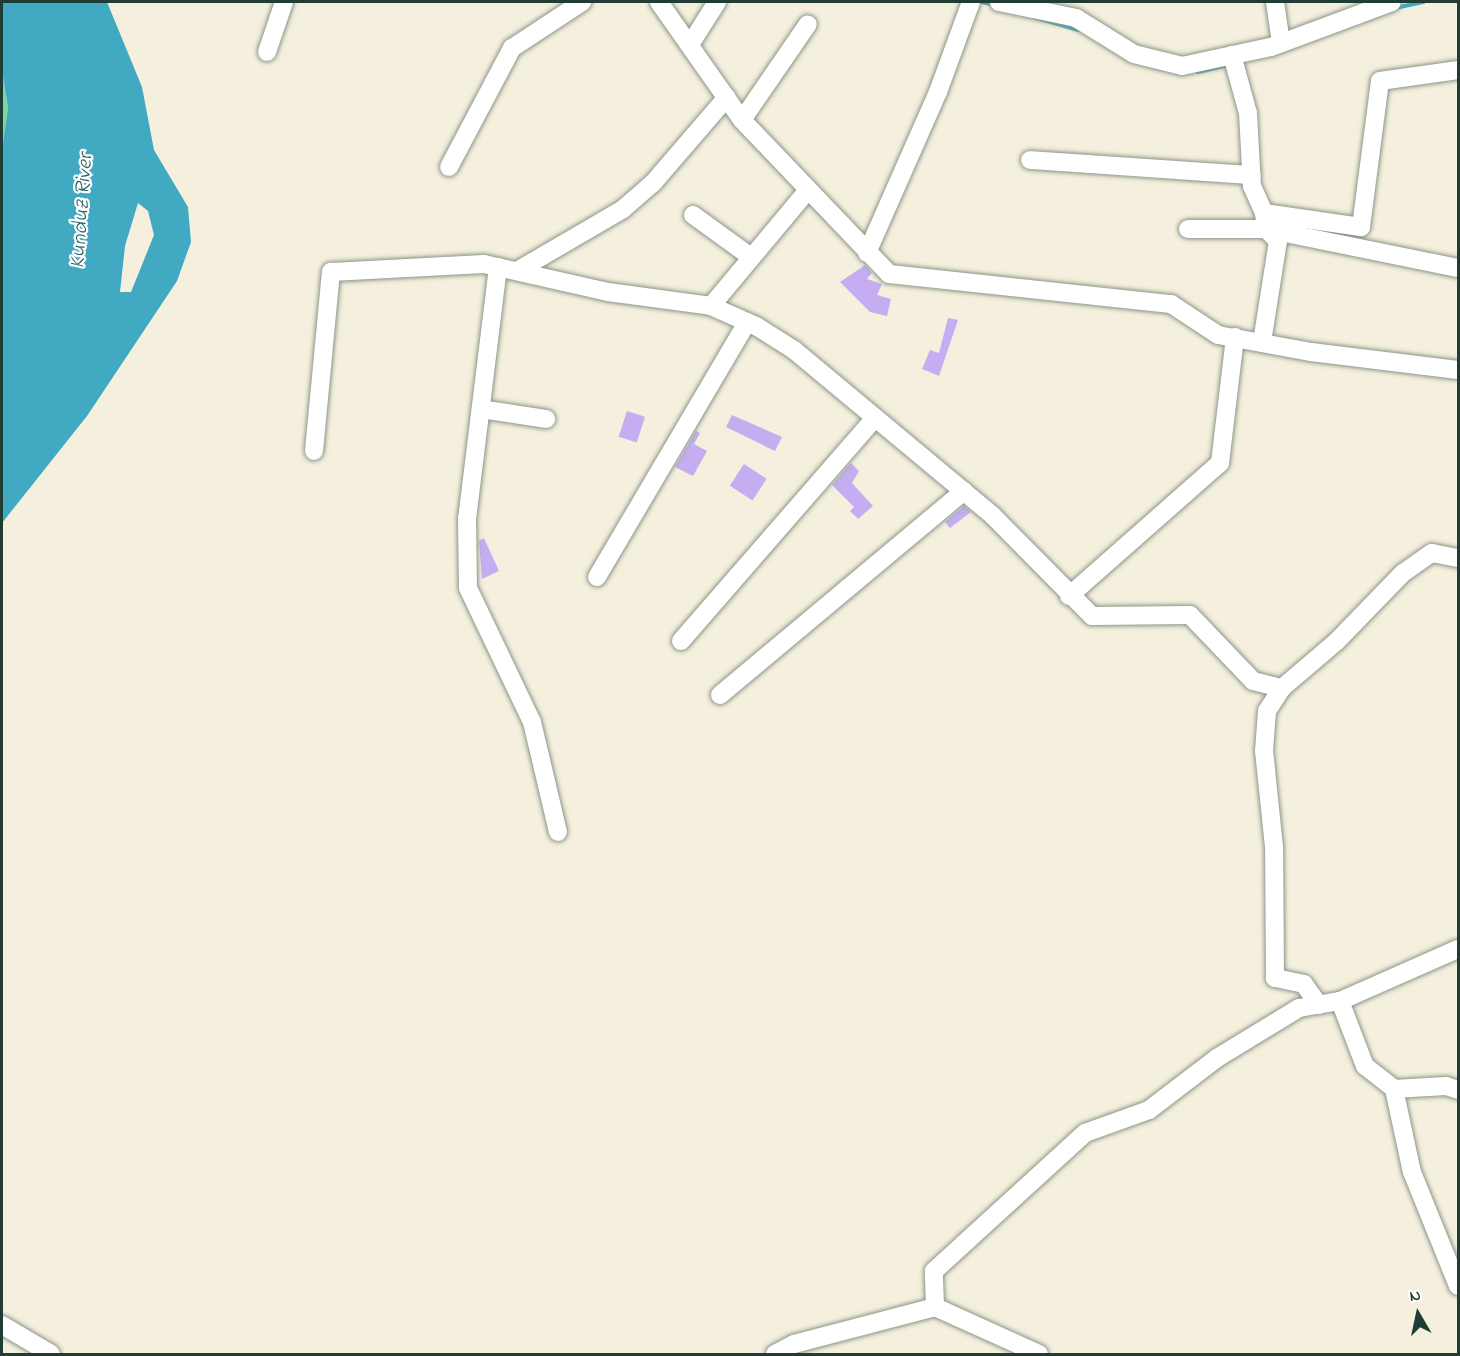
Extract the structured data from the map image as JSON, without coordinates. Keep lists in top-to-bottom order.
{
  "water": ["Kunduz River"],
  "north": "top"
}
